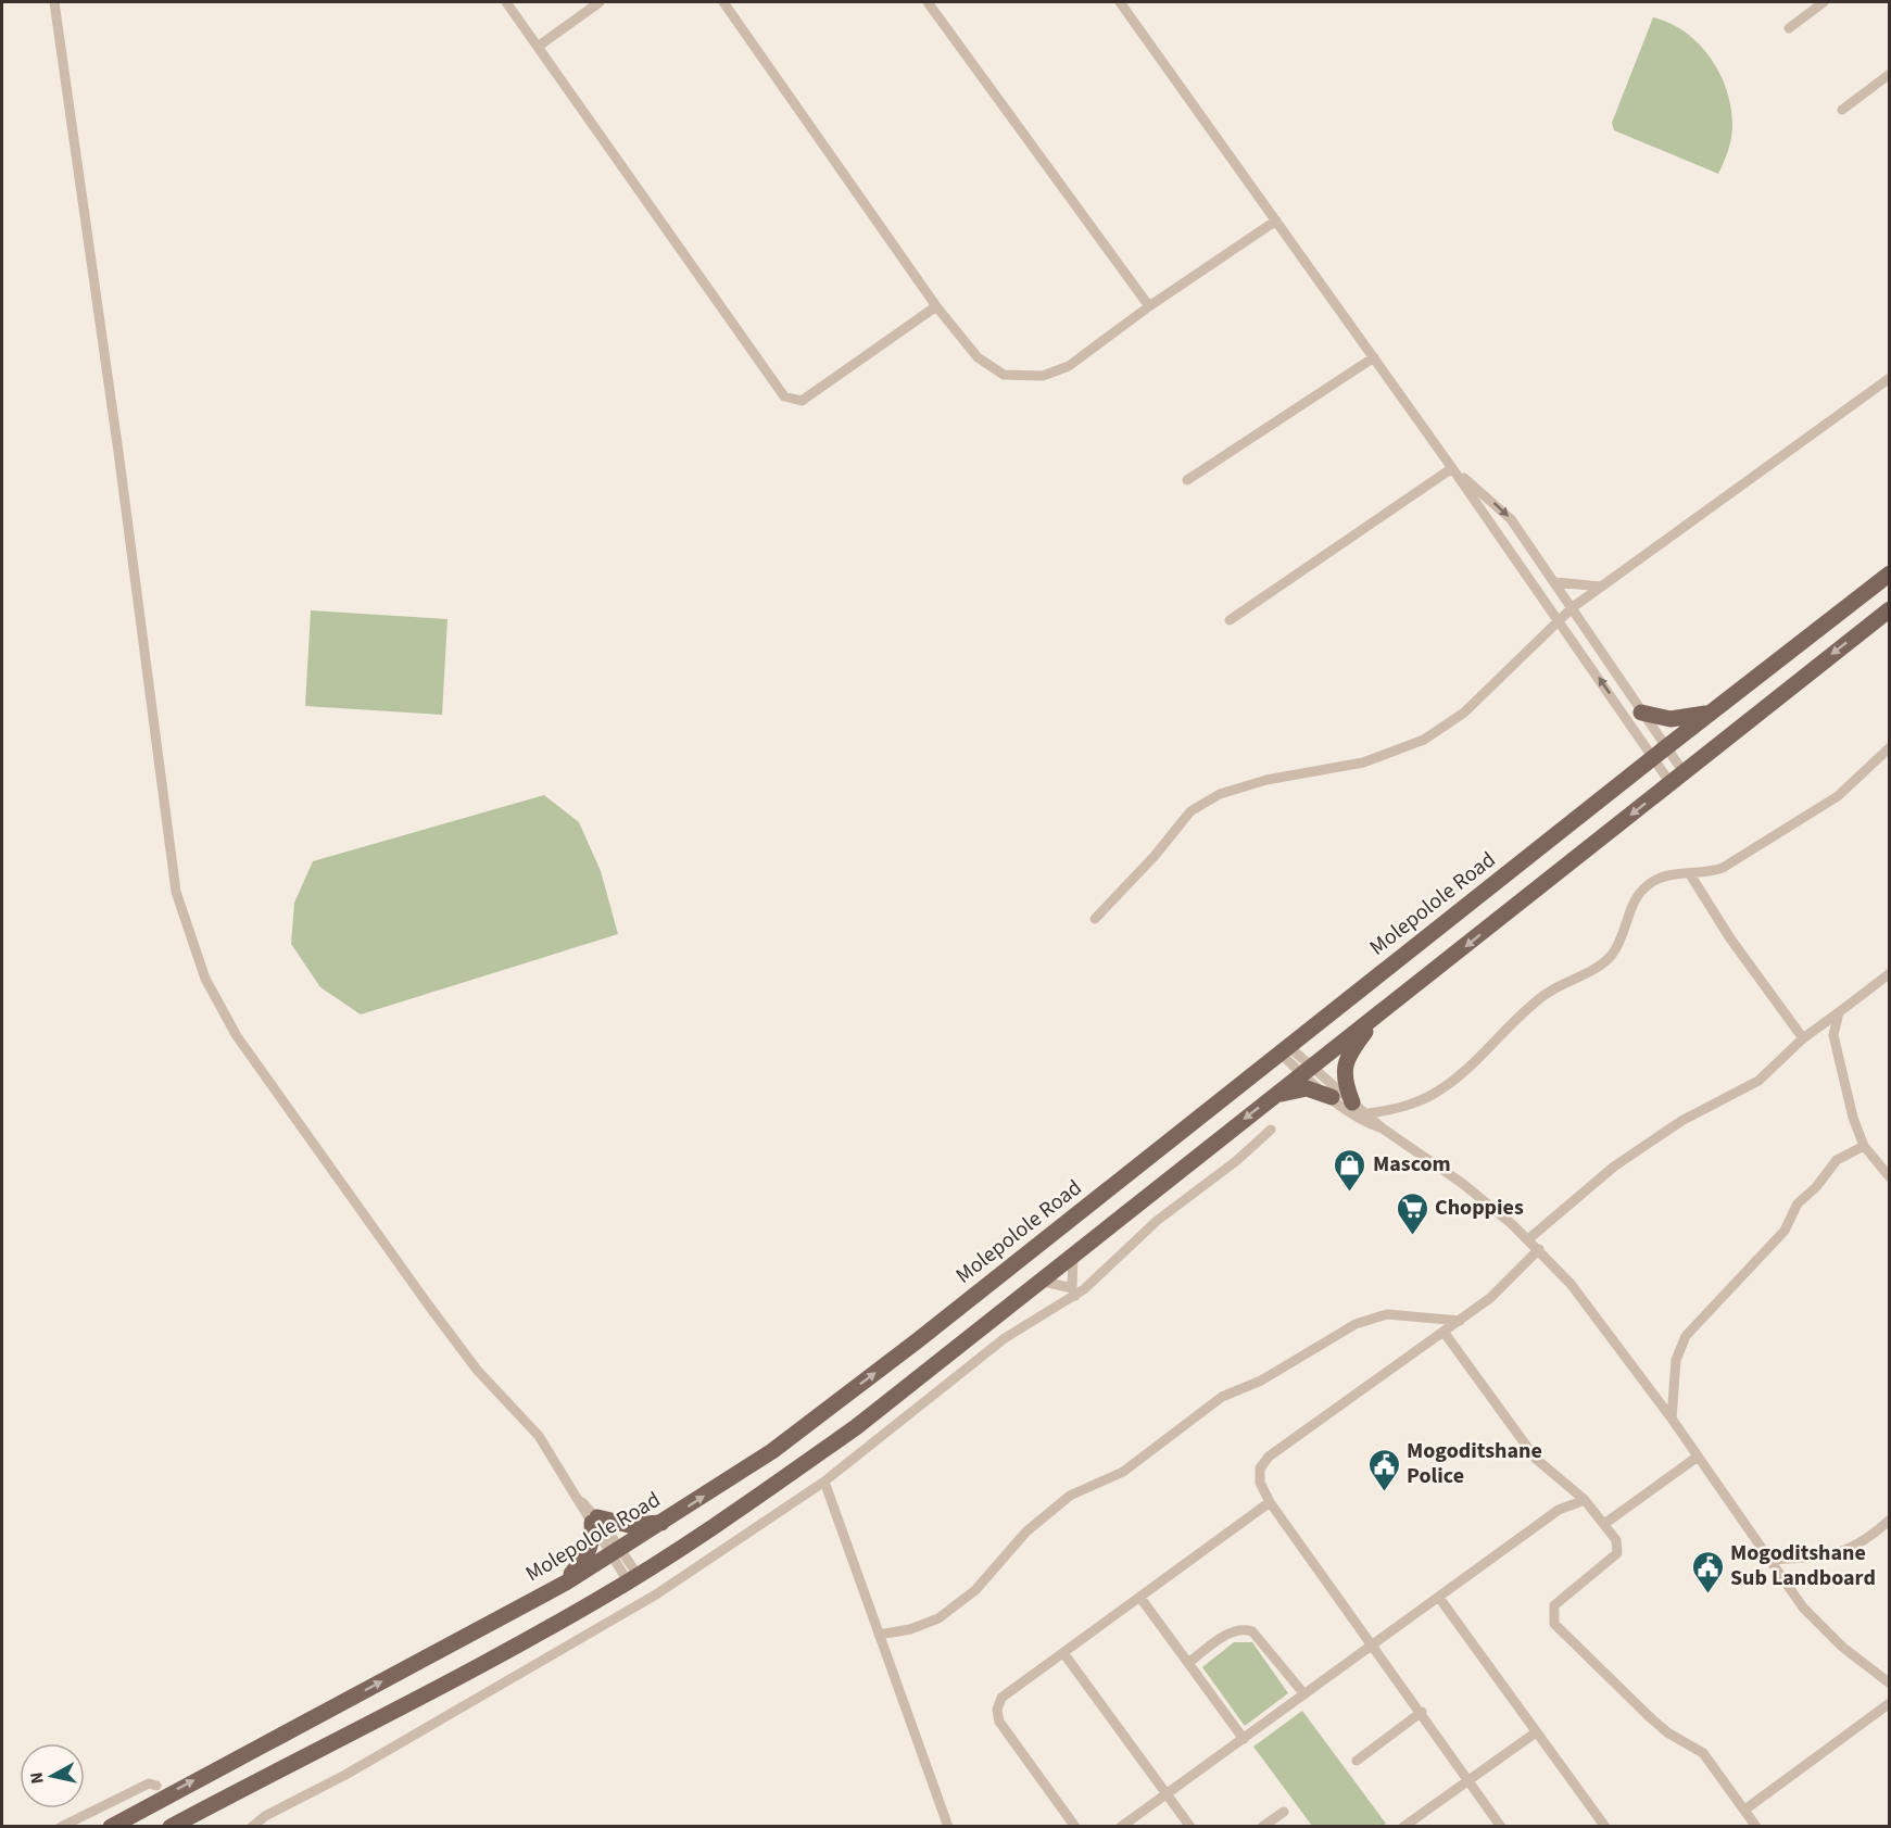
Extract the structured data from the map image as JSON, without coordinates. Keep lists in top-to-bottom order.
{
  "streets": {
    "main road": ["Molepolole Road"]
  },
  "places": {
    "shop": ["Mascom"],
    "supermarket": ["Choppies"],
    "public building": ["Mogoditshane Police", "Mogoditshane Sub Landboard"]
  },
  "north": "left"
}
